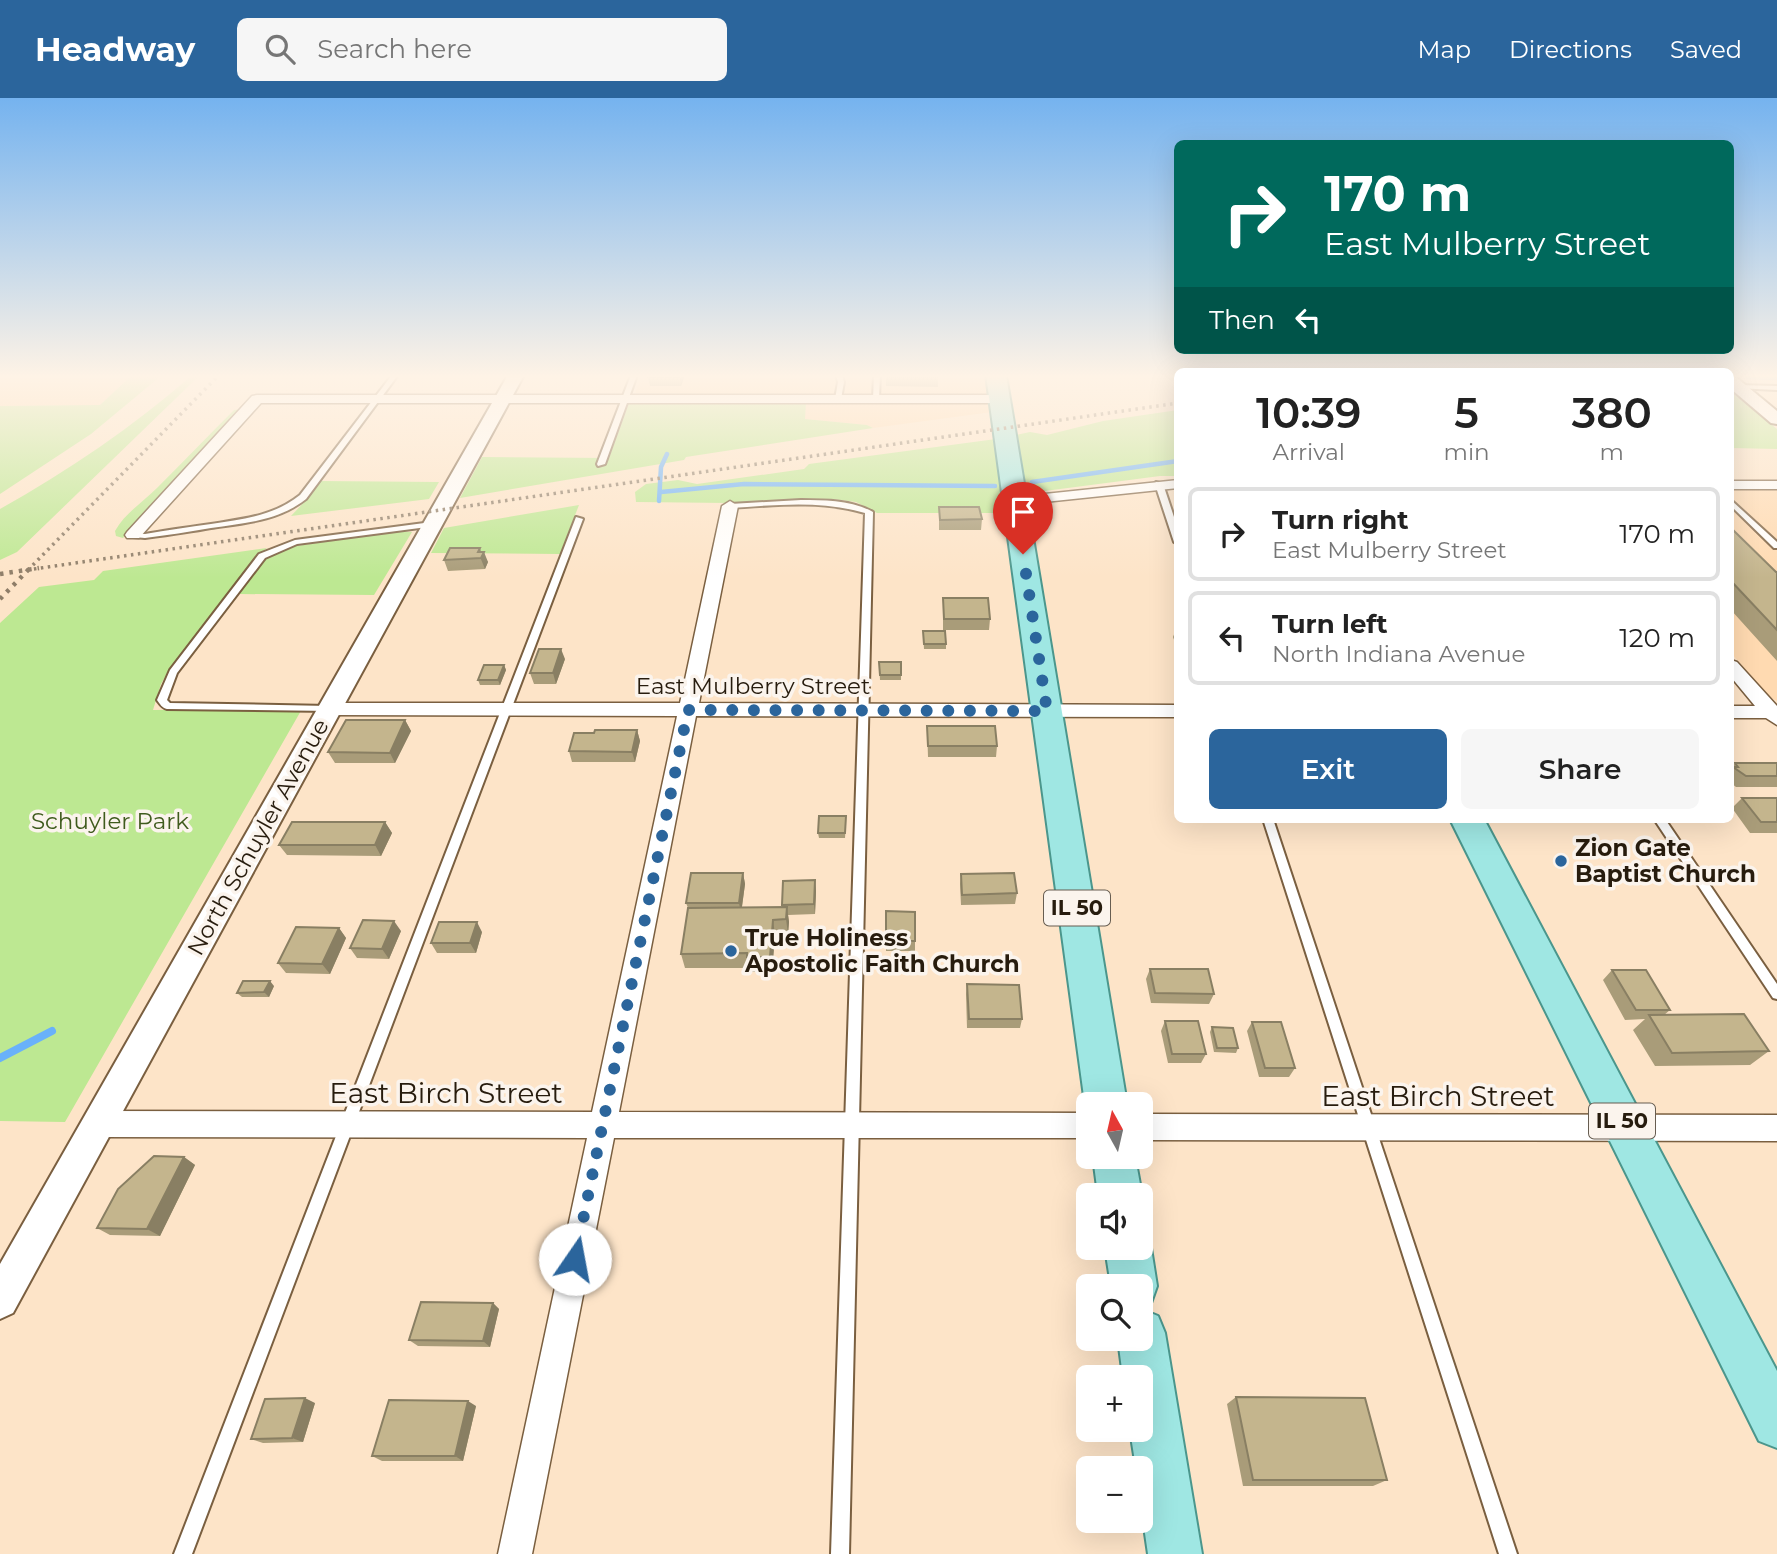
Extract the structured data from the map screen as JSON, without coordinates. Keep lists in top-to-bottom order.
{
  "streets": {
    "main road": ["IL 50"],
    "street": ["East Mulberry Street", "North Schuyler Avenue", "East Birch Street"]
  },
  "crossings": [
    ["East Mulberry Street", "North Schuyler Avenue"],
    ["East Mulberry Street", "IL 50"],
    ["North Schuyler Avenue", "East Birch Street"],
    ["IL 50", "East Birch Street"]
  ],
  "parks": ["Schuyler Park"],
  "places": ["Zion Gate Baptist Church", "True Holiness Apostolic Faith Church"],
  "north": "top",
  "page": {
    "header": "Headway",
    "search": "Search here",
    "nav": ["Map", "Directions", "Saved"],
    "turn": ["170 m", "East Mulberry Street"],
    "then": "Then",
    "eta": [
      "10:39",
      "Arrival",
      "5",
      "min",
      "380",
      "m"
    ],
    "list": [
      {
        "name": "Turn right",
        "note": "East Mulberry Street",
        "value": "170 m"
      },
      {
        "name": "Turn left",
        "note": "North Indiana Avenue",
        "value": "120 m"
      }
    ],
    "buttons": ["Exit", "Share"],
    "map_buttons": ["+", "−"]
  }
}
